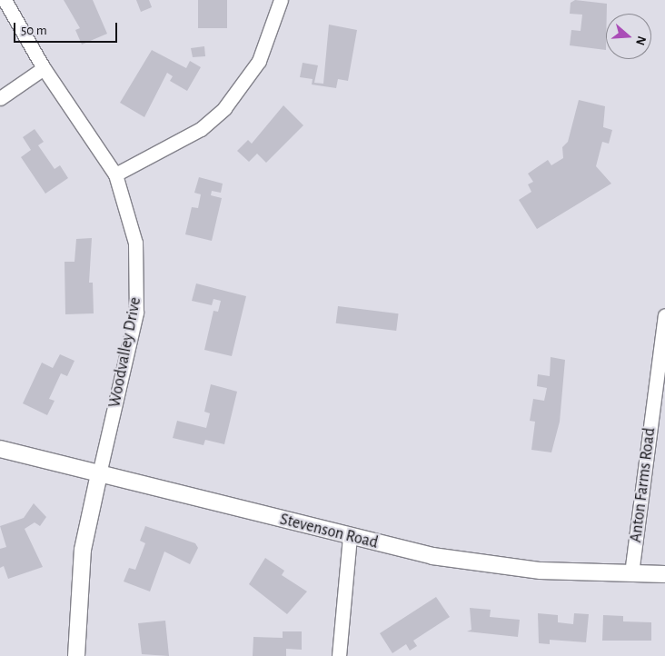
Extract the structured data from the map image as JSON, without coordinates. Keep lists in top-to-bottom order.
{
  "streets": {
    "street": ["Woodvalley Drive", "Anton Farms Road", "Stevenson Road"]
  },
  "crossings": [
    ["Woodvalley Drive", "Stevenson Road"],
    ["Anton Farms Road", "Stevenson Road"]
  ],
  "scale_bar": "50 m",
  "north": "right"
}
